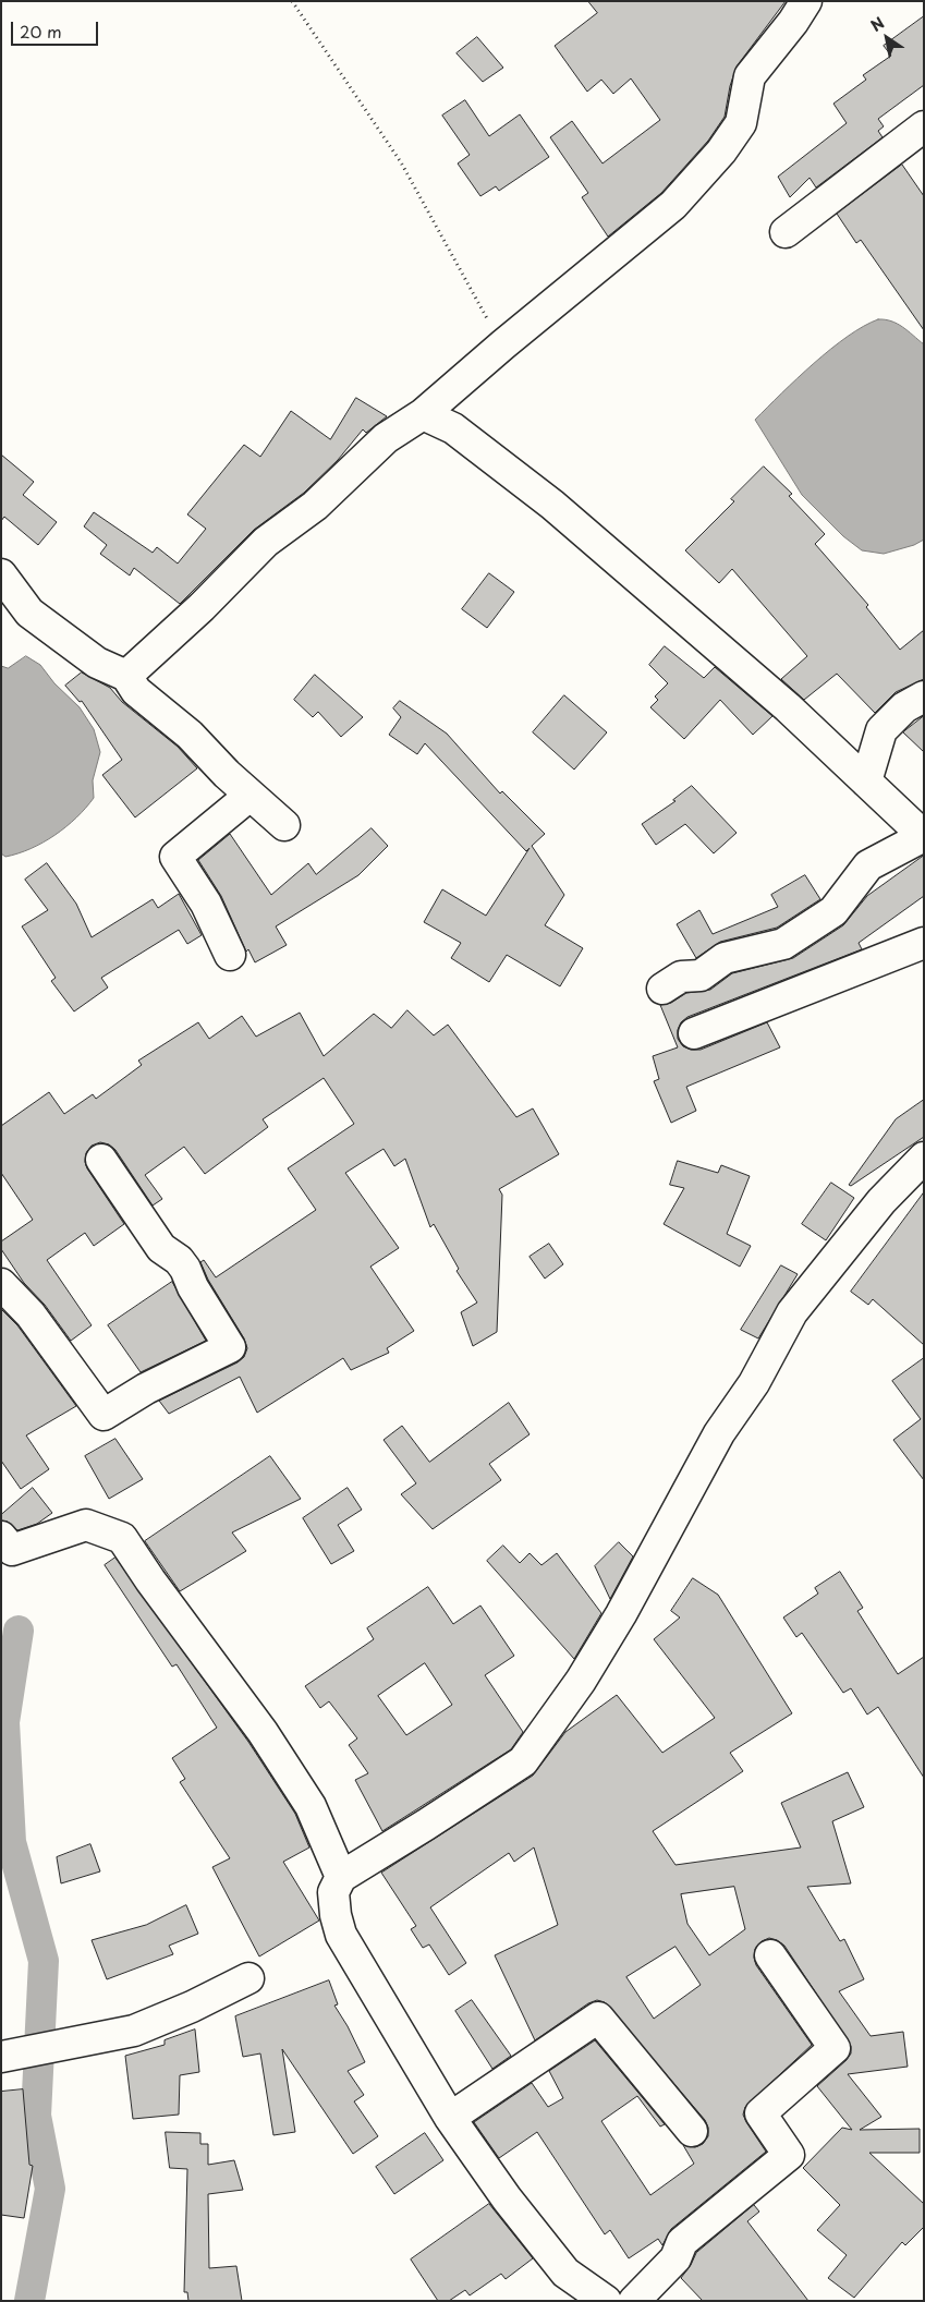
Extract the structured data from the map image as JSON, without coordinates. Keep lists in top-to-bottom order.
{
  "scale_bar": "20 m",
  "north": "top left"
}
